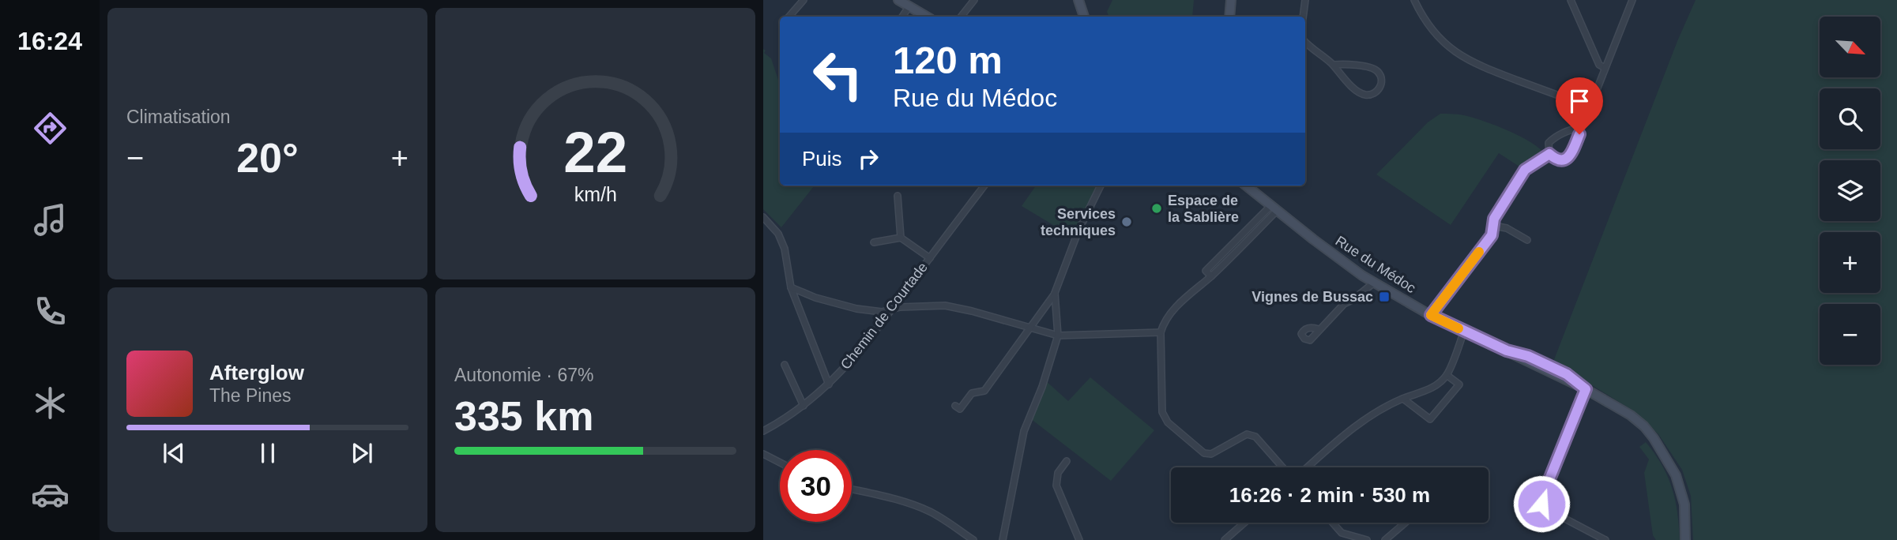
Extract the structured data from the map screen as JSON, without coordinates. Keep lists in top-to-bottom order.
{
  "streets": {
    "street": ["Rue du Médoc", "Chemin de Courtade"]
  },
  "places": {
    "other": ["Espace de la Sablière", "Services techniques"],
    "transit": ["Vignes de Bussac"]
  },
  "north": "bottom right",
  "page": {
    "tabs": "16:24",
    "tile": [
      "Climatisation",
      ["Autonomie · 67%", "335 km"]
    ],
    "map_buttons": ["+", "−"],
    "turn": ["120 m", "Rue du Médoc"],
    "then": "Puis",
    "heat": ["−", "20°", "+"],
    "song": ["Afterglow", "The Pines"],
    "limit": "30",
    "trip": "16:26 · 2 min · 530 m",
    "gauge": ["22", "km/h"]
  }
}
